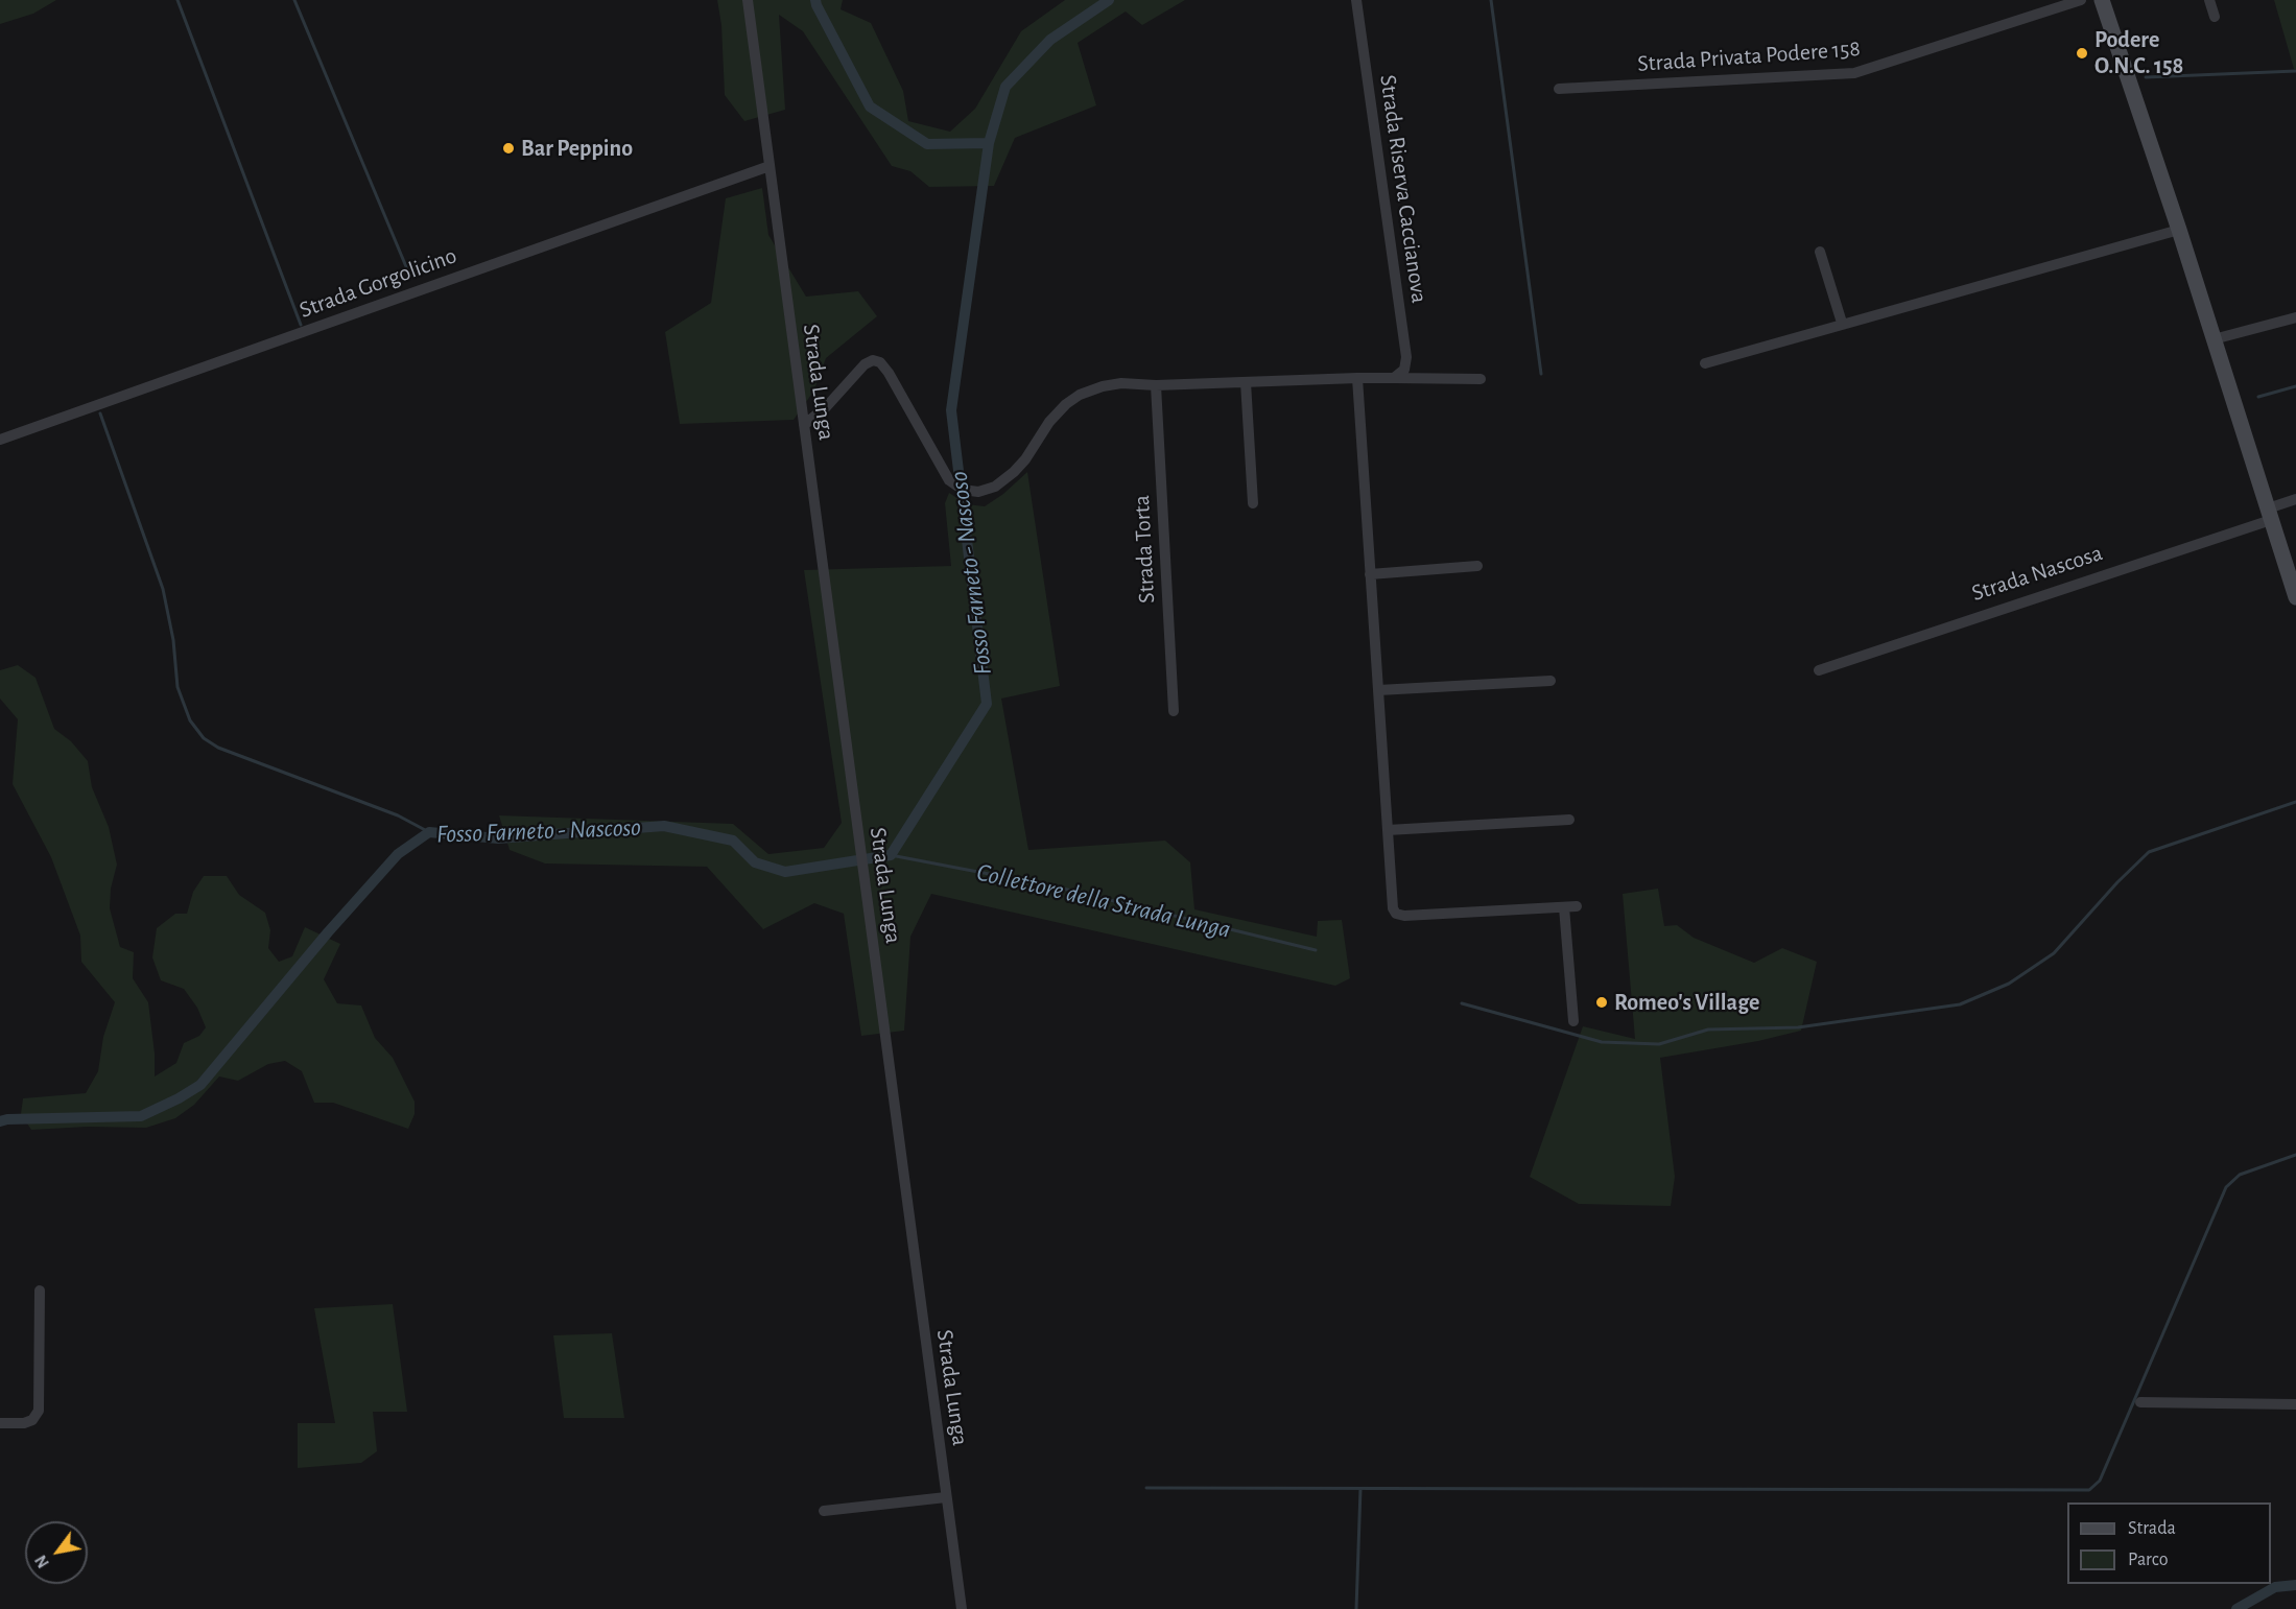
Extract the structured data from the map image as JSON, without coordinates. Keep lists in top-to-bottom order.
{
  "streets": {
    "street": [
      "Strada Privata Podere 158",
      "Strada Riserva Caccianova",
      "Strada Gorgolicino",
      "Strada Lunga",
      "Strada Torta",
      "Strada Nascosa"
    ]
  },
  "crossings": [
    ["Strada Gorgolicino", "Strada Lunga"]
  ],
  "water": ["Fosso Farneto - Nascoso", "Collettore della Strada Lunga"],
  "places": ["Podere O.N.C. 158", "Bar Peppino", "Romeo's Village"],
  "legend": ["Strada", "Parco"],
  "north": "bottom left"
}
